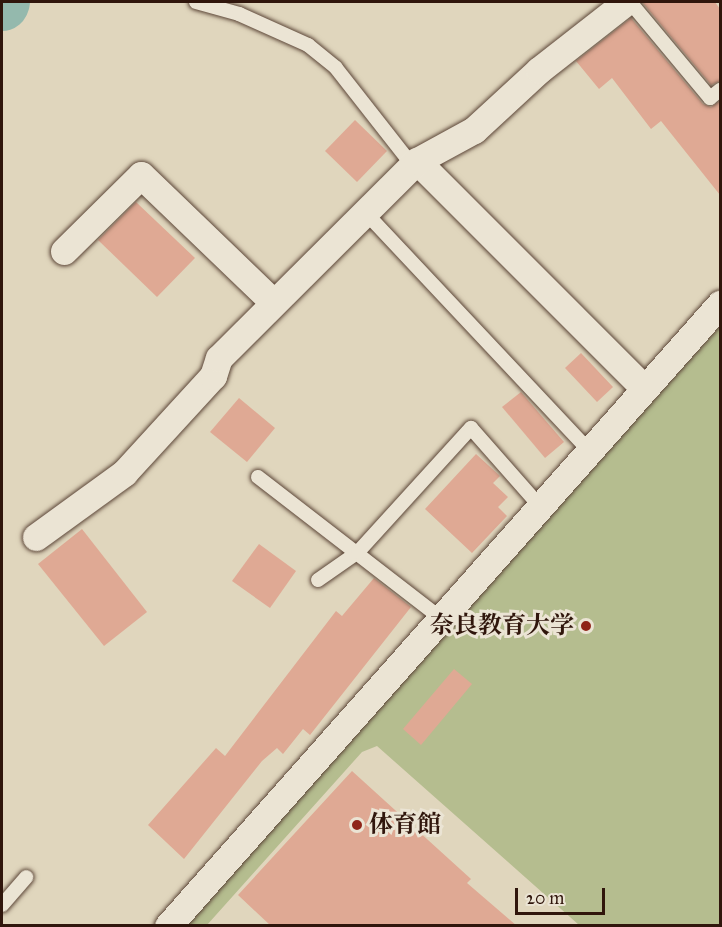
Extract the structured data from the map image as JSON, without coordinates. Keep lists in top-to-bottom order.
{
  "places": ["奈良教育大学", "体育館"],
  "scale_bar": "20 m"
}
